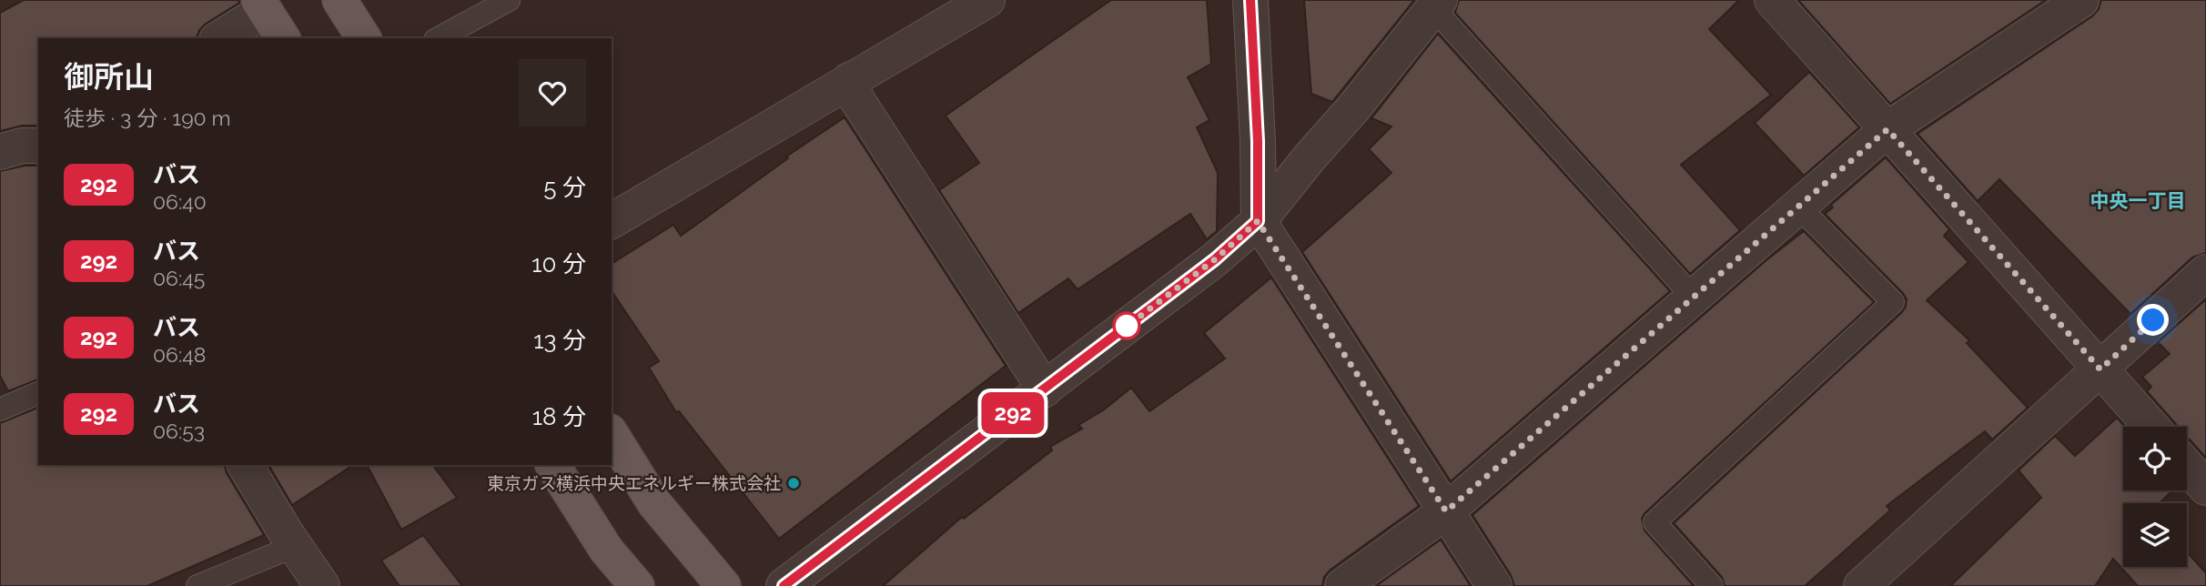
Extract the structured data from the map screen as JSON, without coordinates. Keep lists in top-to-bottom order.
{
  "districts": ["中央一丁目"],
  "places": ["東京ガス横浜中央エネルギー株式会社"],
  "lines": ["bus line 292"],
  "page": {
    "on_map": "292",
    "heading": ["御所山", "徒歩 · 3 分 · 190 m"],
    "list": [
      {
        "mark": "292",
        "name": "バス",
        "note": "06:40",
        "value": "5 分"
      },
      {
        "mark": "292",
        "name": "バス",
        "note": "06:45",
        "value": "10 分"
      },
      {
        "mark": "292",
        "name": "バス",
        "note": "06:48",
        "value": "13 分"
      },
      {
        "mark": "292",
        "name": "バス",
        "note": "06:53",
        "value": "18 分"
      }
    ]
  }
}
